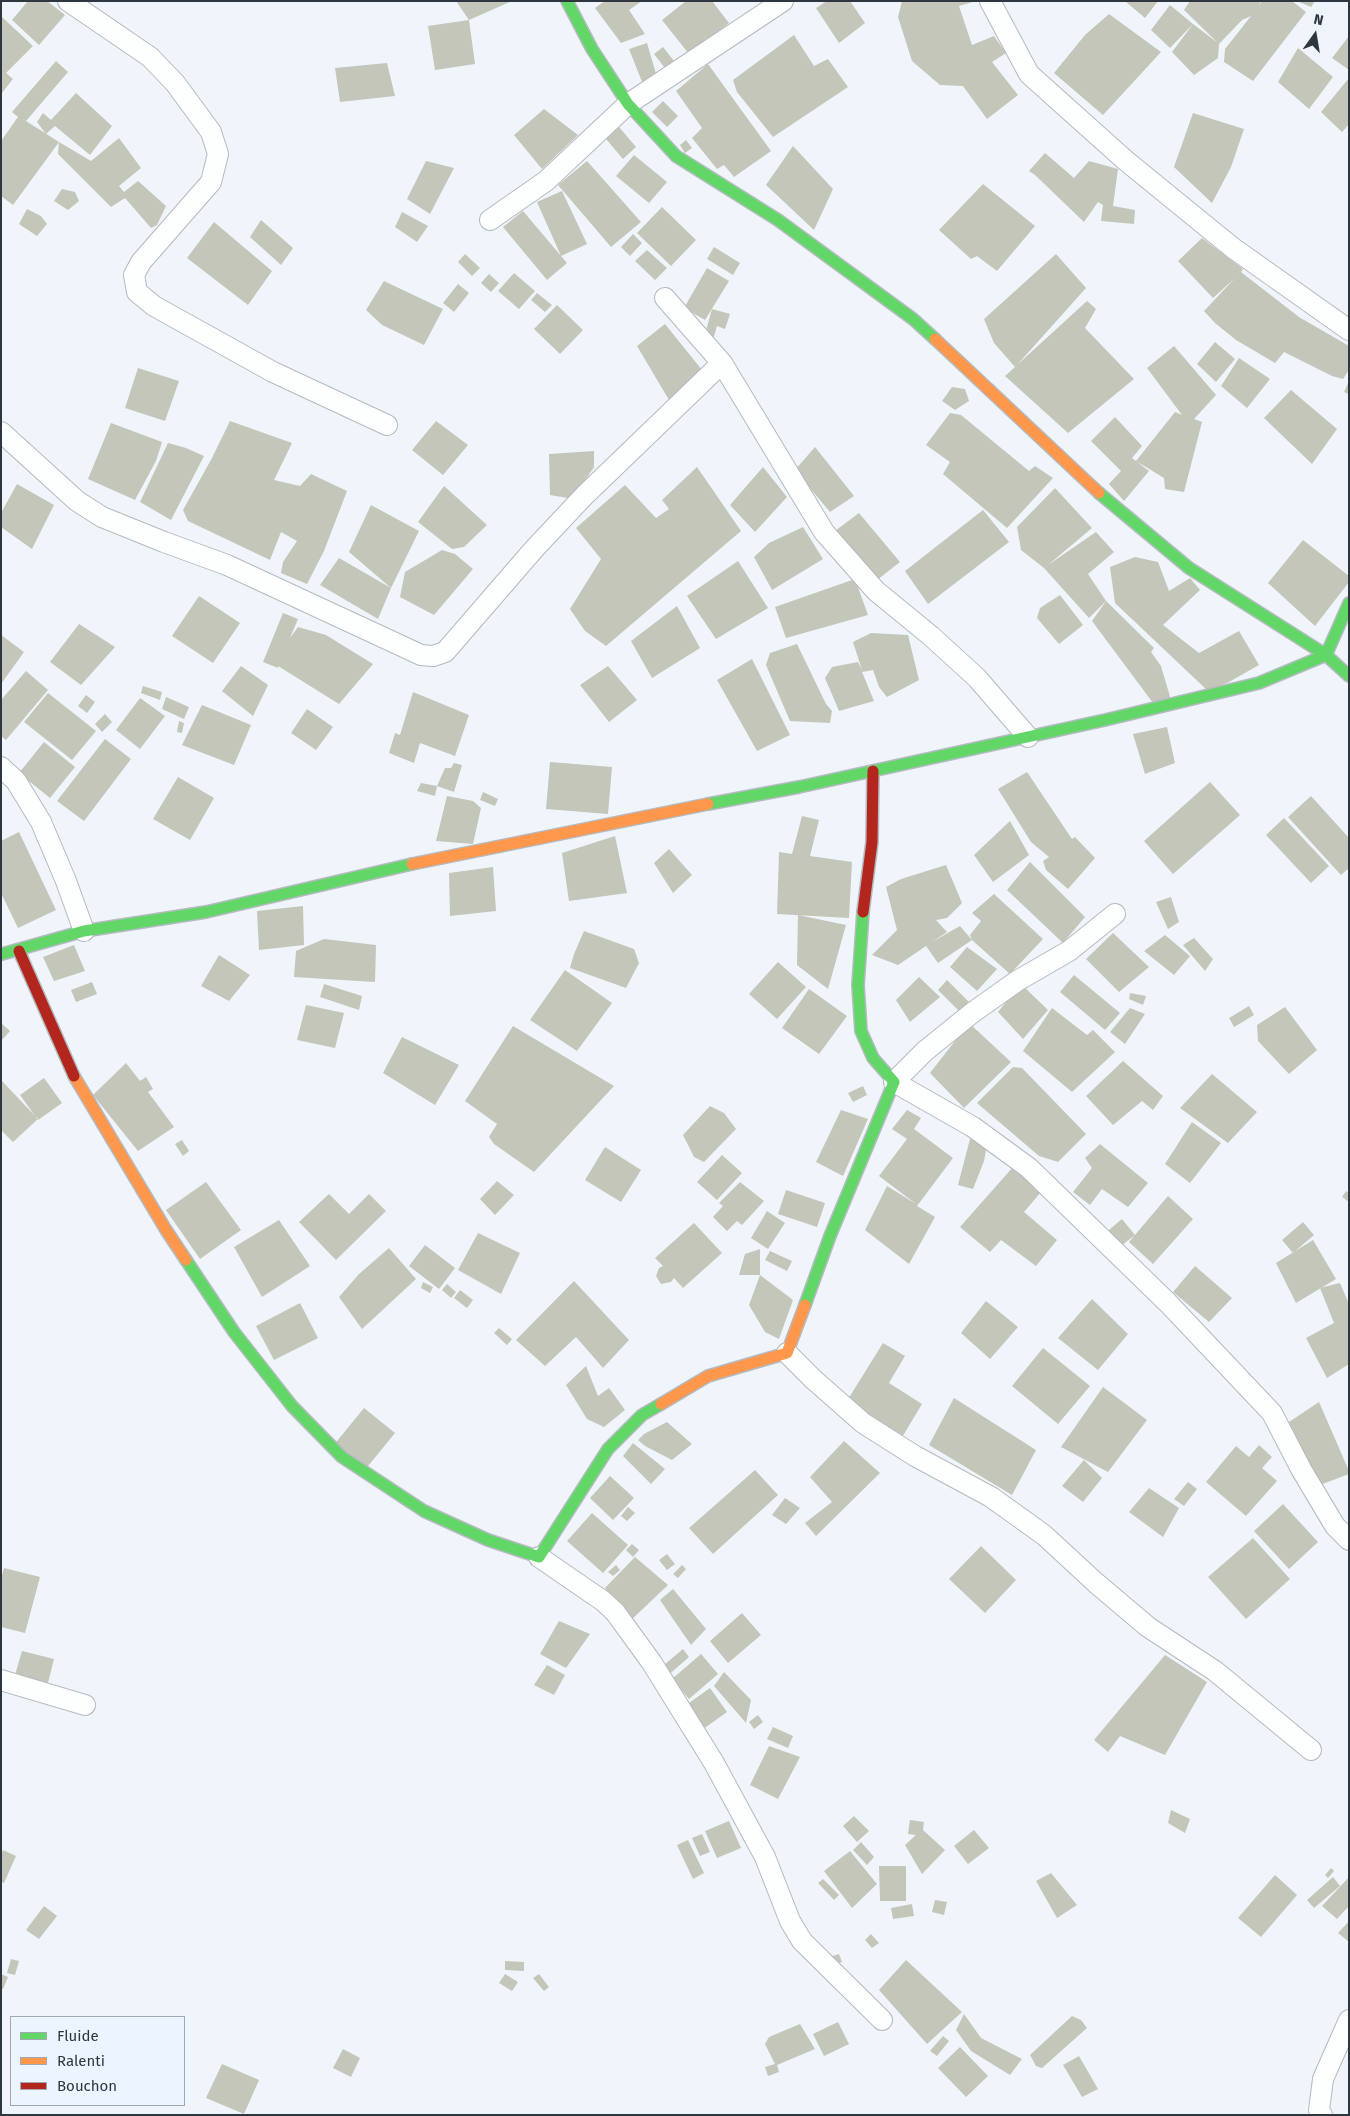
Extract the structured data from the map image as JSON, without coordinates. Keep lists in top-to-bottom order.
{
  "legend": ["Fluide", "Ralenti", "Bouchon"],
  "north": "top"
}
